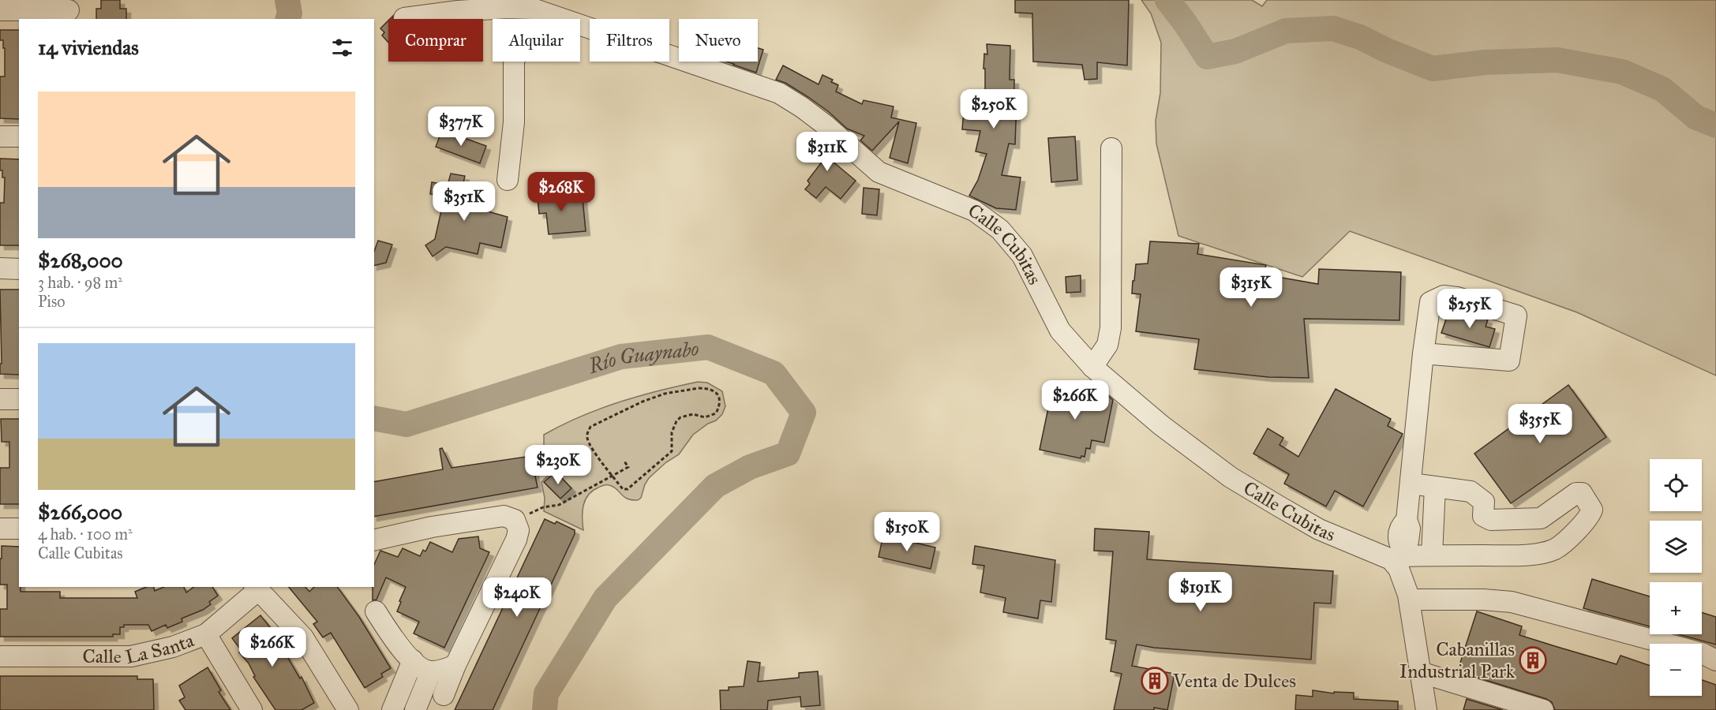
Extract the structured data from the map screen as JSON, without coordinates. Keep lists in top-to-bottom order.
{
  "streets": {
    "street": ["Calle Cubitas", "Calle La Santa"]
  },
  "water": ["Río Guaynabo"],
  "places": {
    "building": ["Cabanillas Industrial Park", "Venta de Dulces"]
  },
  "page": {
    "chip": [
      "Comprar",
      "Alquilar",
      "Filtros",
      "Nuevo"
    ],
    "heading": "14 viviendas",
    "list": [
      {
        "name": "$268,000",
        "note": "3 hab. · 98 m² · Piso"
      },
      {
        "name": "$266,000",
        "note": "4 hab. · 100 m² · Calle Cubitas"
      }
    ],
    "price": [
      "$250K",
      "$377K",
      "$311K",
      "$268K",
      "$351K",
      "$315K",
      "$255K",
      "$266K",
      "$355K",
      "$230K",
      "$150K",
      "$191K",
      "$240K",
      "$266K"
    ],
    "map_buttons": ["+", "−"]
  }
}
